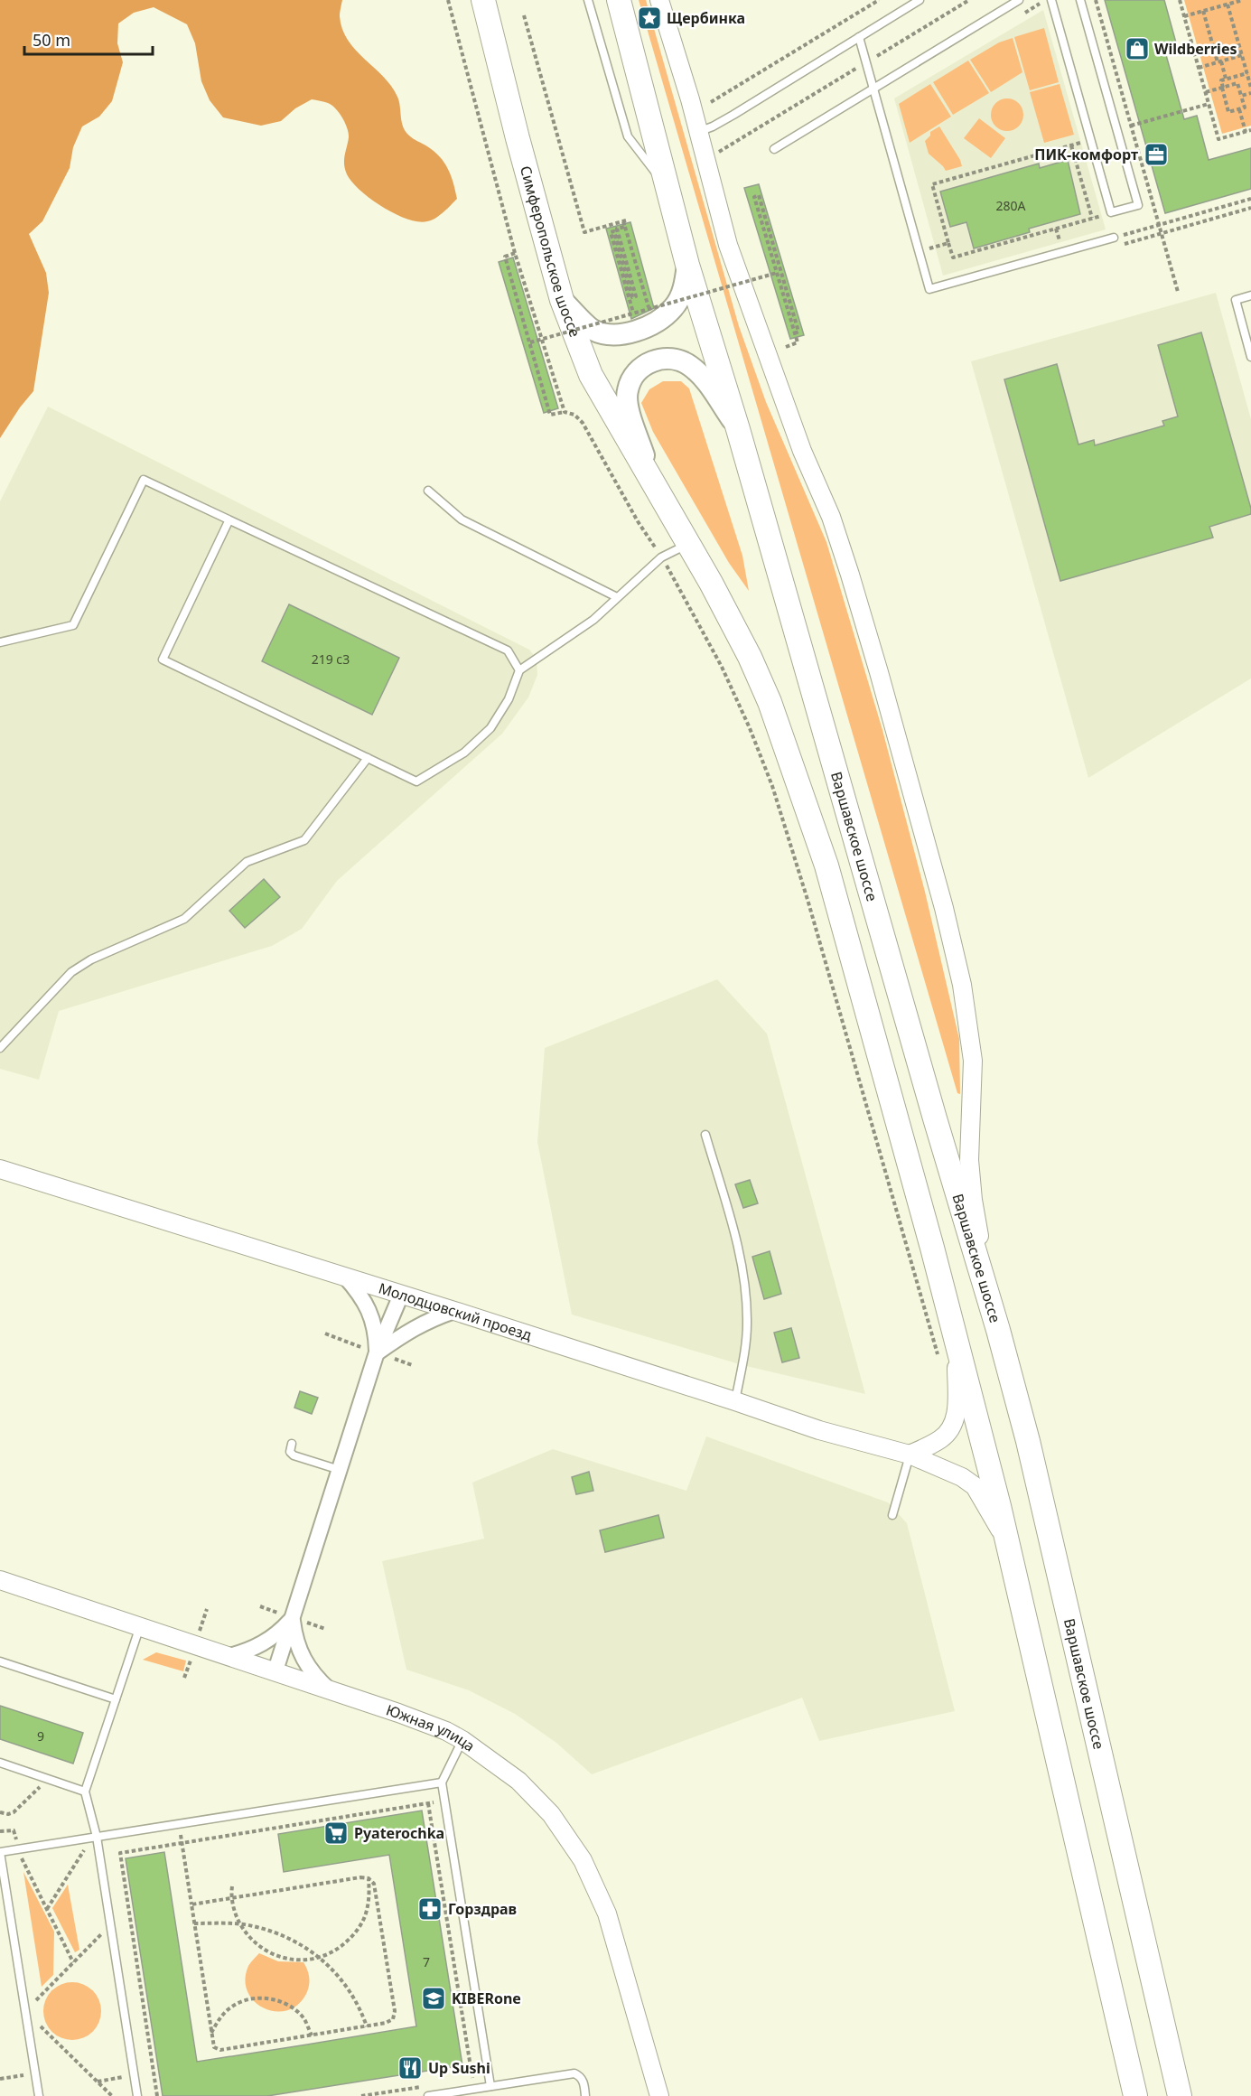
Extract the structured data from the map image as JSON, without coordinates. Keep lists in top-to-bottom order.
{
  "streets": {
    "main road": ["Симферопольское шоссе", "Варшавское шоссе"],
    "street": ["Молодцовский проезд", "Южная улица"]
  },
  "places": {
    "place": ["Щербинка"],
    "shop": ["Wildberries"],
    "office": ["ПИК-комфорт"],
    "supermarket": ["Pyaterochka"],
    "pharmacy": ["Горздрав"],
    "school or university": ["KIBERone"],
    "restaurant": ["Up Sushi"]
  },
  "house_numbers": [
    "280А",
    "219 с3",
    "9",
    "7"
  ],
  "scale_bar": "50 m"
}
